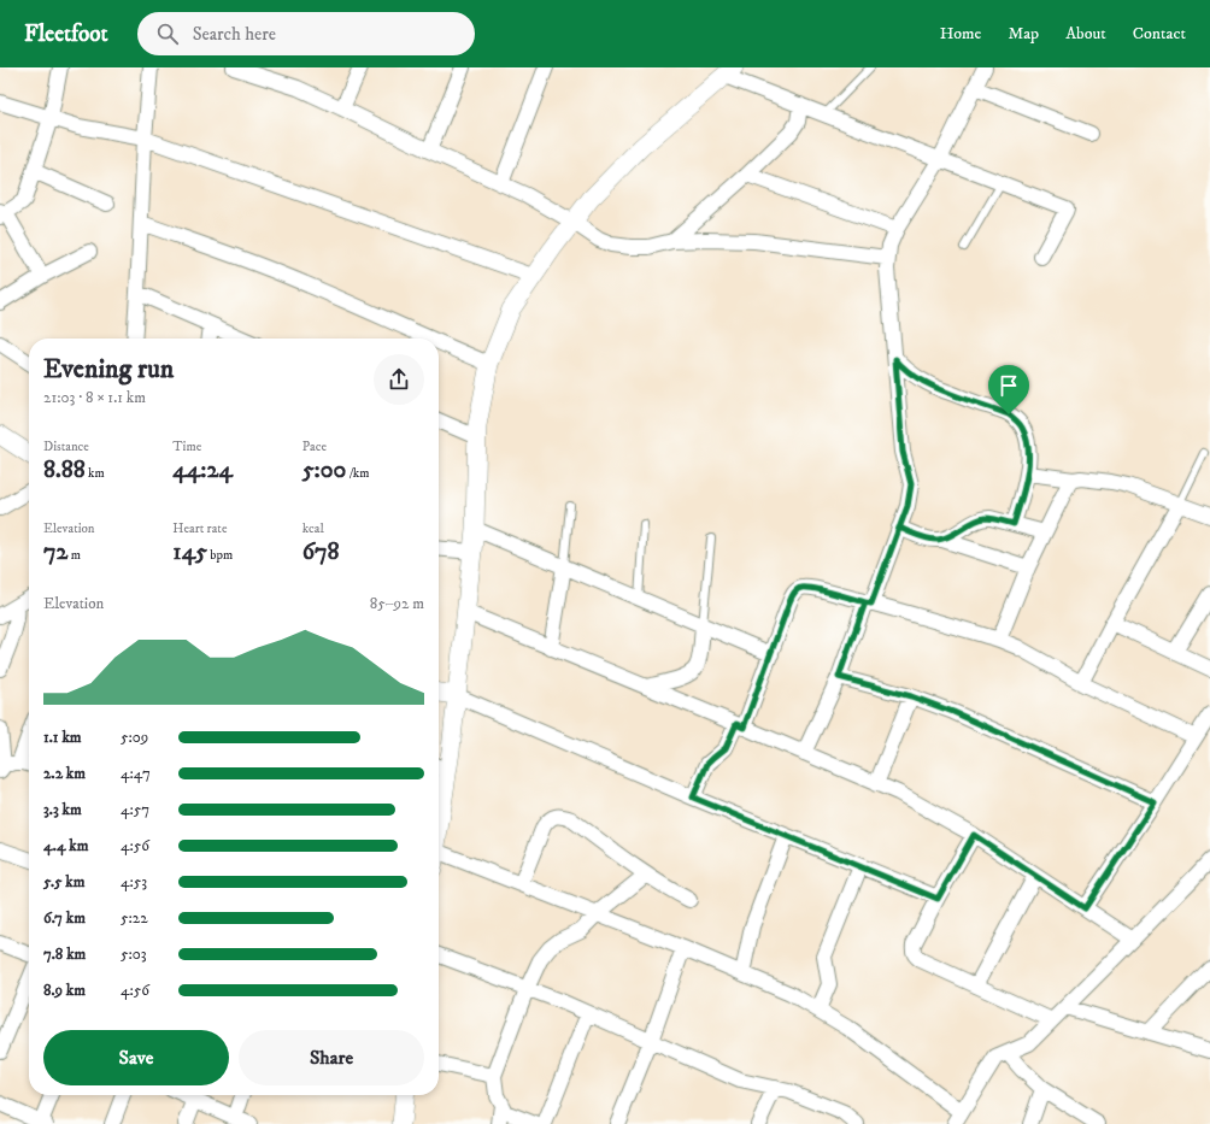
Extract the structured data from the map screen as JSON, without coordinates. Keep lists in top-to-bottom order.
{
  "page": {
    "header": "Fleetfoot",
    "search": "Search here",
    "nav": [
      "Home",
      "Map",
      "About",
      "Contact"
    ],
    "heading": ["Evening run", "21:03 · 8 × 1.1 km"],
    "stats": [
      ["Distance", "8.88 km"],
      ["Time", "44:24"],
      ["Pace", "5:00 /km"],
      ["Elevation", "72 m"],
      ["Heart rate", "145 bpm"],
      ["kcal", "678"]
    ],
    "chart": ["Elevation", "85–92 m"],
    "list": [
      {
        "name": "1.1 km",
        "note": "5:09"
      },
      {
        "name": "2.2 km",
        "note": "4:47"
      },
      {
        "name": "3.3 km",
        "note": "4:57"
      },
      {
        "name": "4.4 km",
        "note": "4:56"
      },
      {
        "name": "5.5 km",
        "note": "4:53"
      },
      {
        "name": "6.7 km",
        "note": "5:22"
      },
      {
        "name": "7.8 km",
        "note": "5:03"
      },
      {
        "name": "8.9 km",
        "note": "4:56"
      }
    ],
    "buttons": ["Save", "Share"]
  }
}
